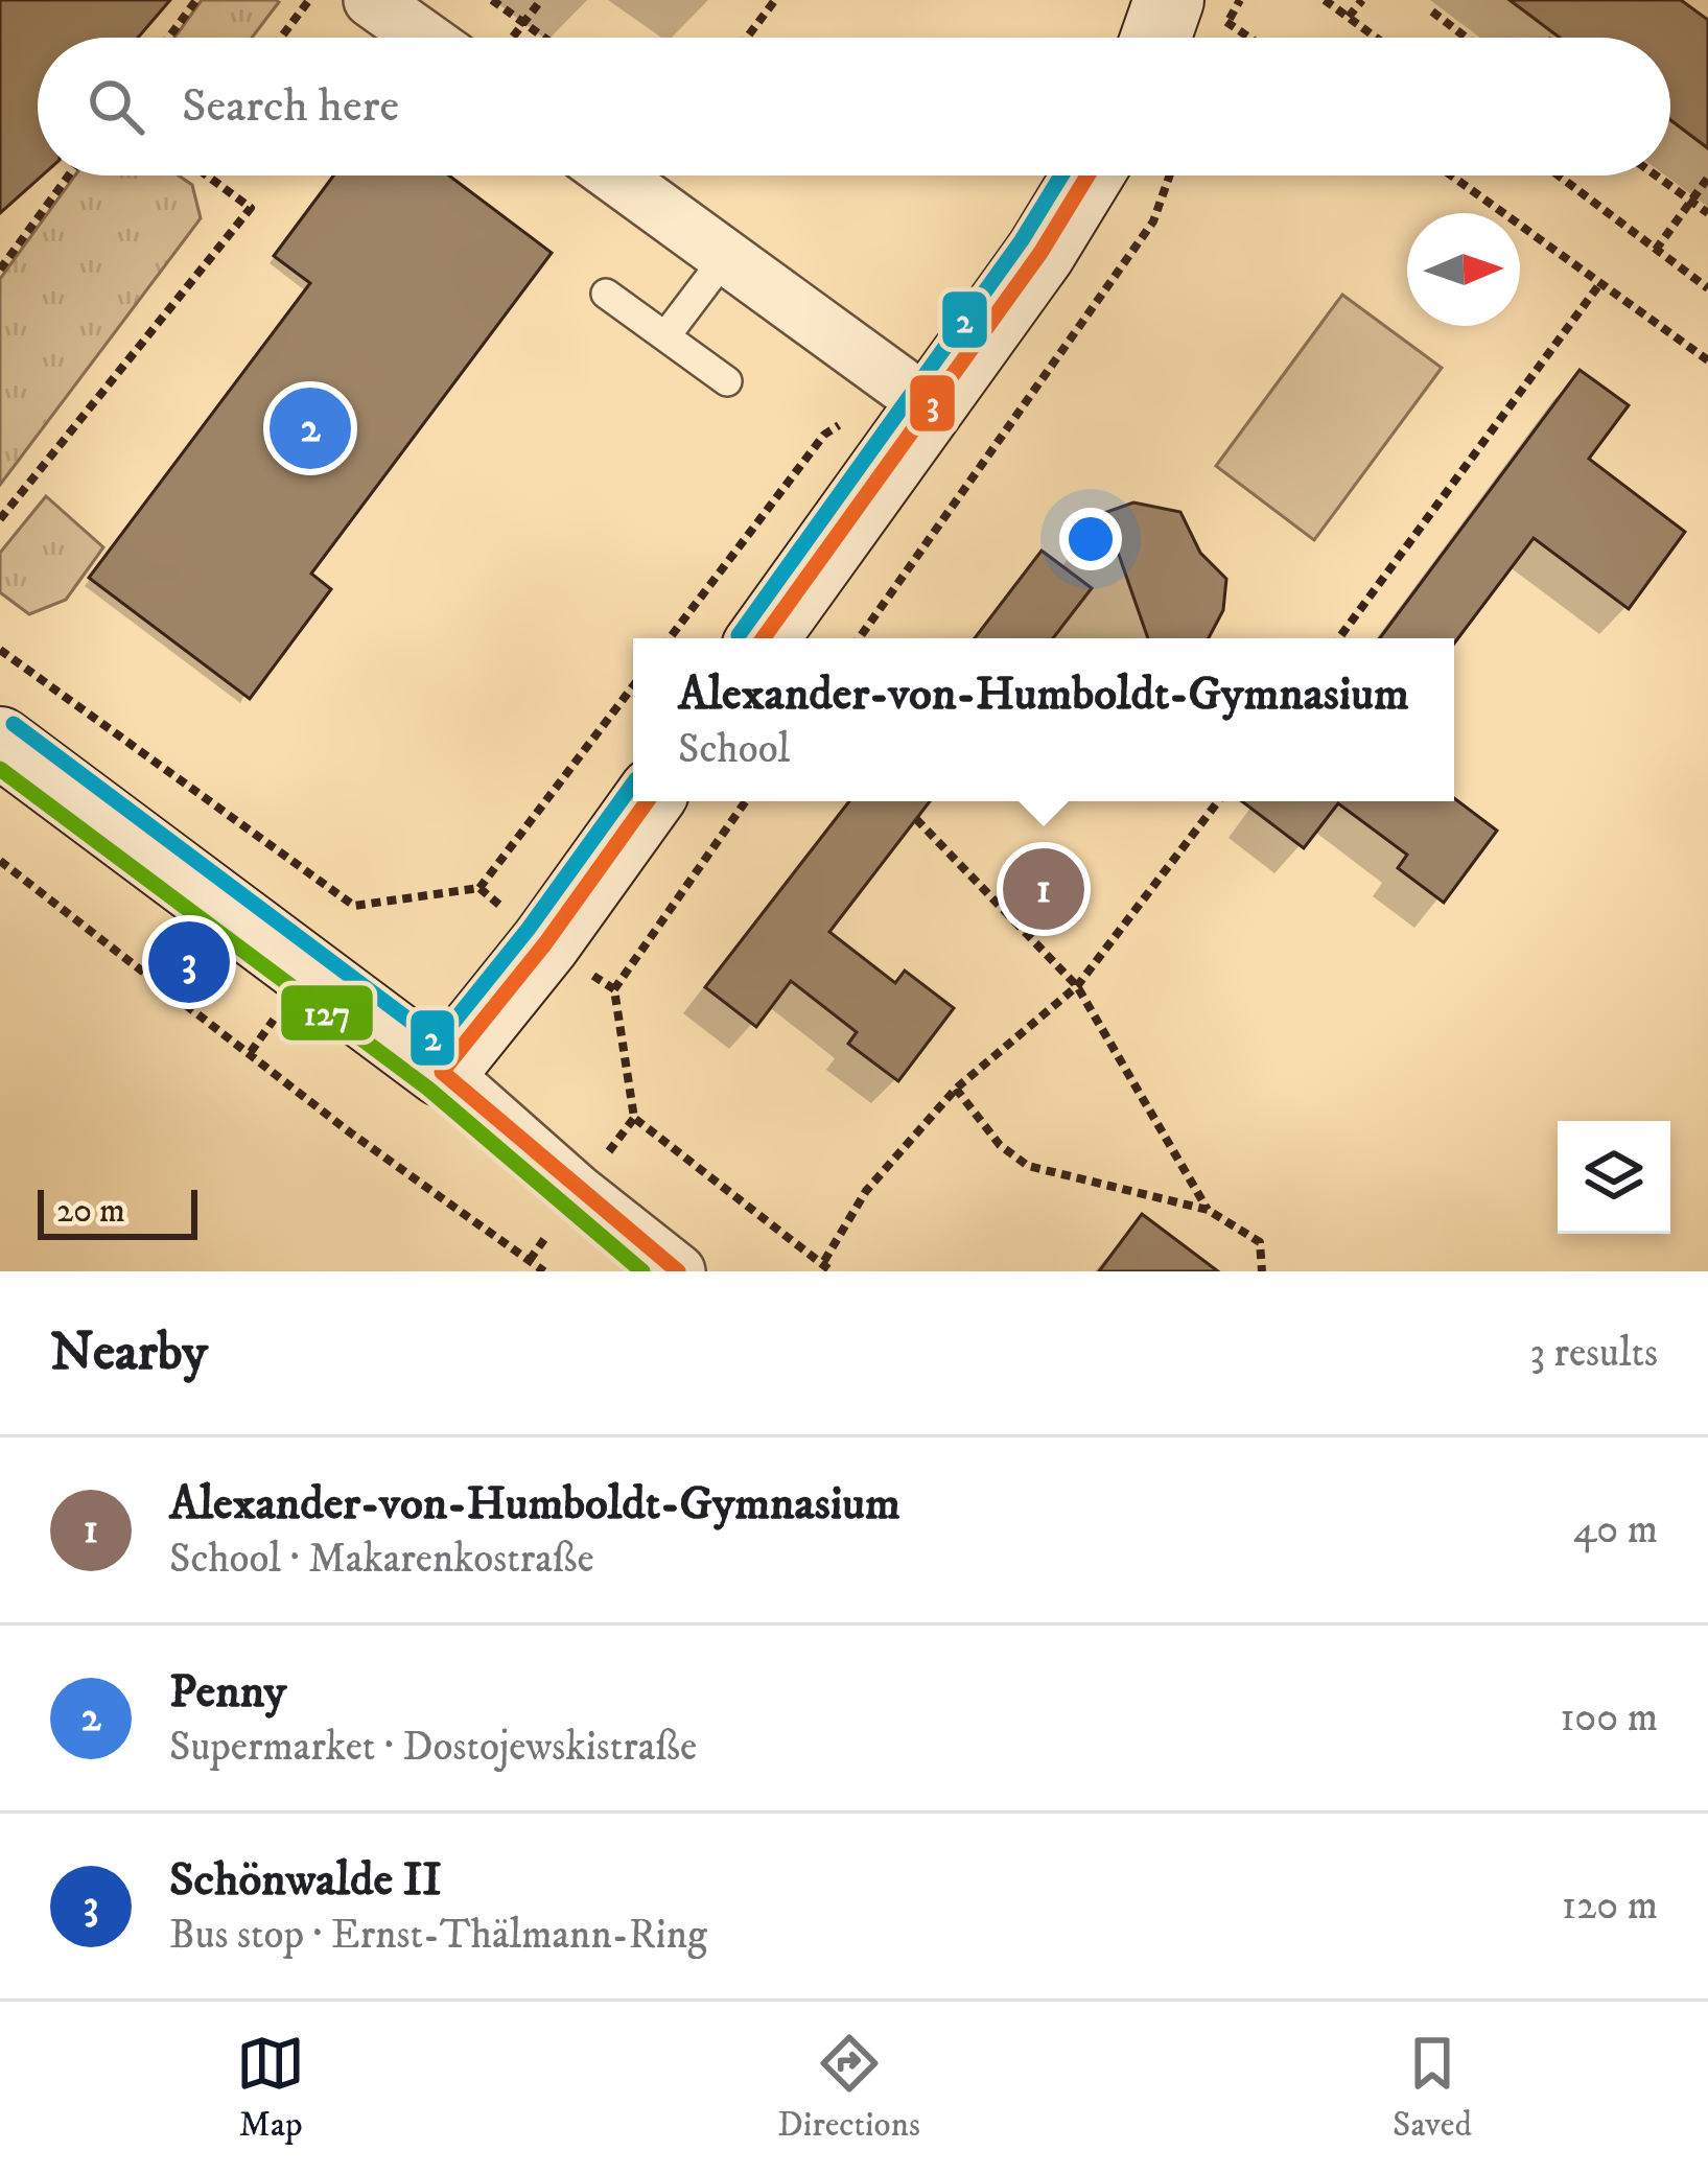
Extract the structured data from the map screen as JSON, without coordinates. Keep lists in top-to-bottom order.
{
  "lines": ["transit line 3", "transit line 2", "transit line 127"],
  "scale_bar": "20 m",
  "north": "right",
  "page": {
    "search": "Search here",
    "pins": ["2", "1", "3"],
    "popup": ["Alexander-von-Humboldt-Gymnasium", "School"],
    "scale": "20 m",
    "heading": ["Nearby", "3 results"],
    "list": [
      {
        "mark": "1",
        "name": "Alexander-von-Humboldt-Gymnasium",
        "note": "School · Makarenkostraße",
        "value": "40 m"
      },
      {
        "mark": "2",
        "name": "Penny",
        "note": "Supermarket · Dostojewskistraße",
        "value": "100 m"
      },
      {
        "mark": "3",
        "name": "Schönwalde II",
        "note": "Bus stop · Ernst-Thälmann-Ring",
        "value": "120 m"
      }
    ],
    "nav": ["Map", "Directions", "Saved"]
  }
}
